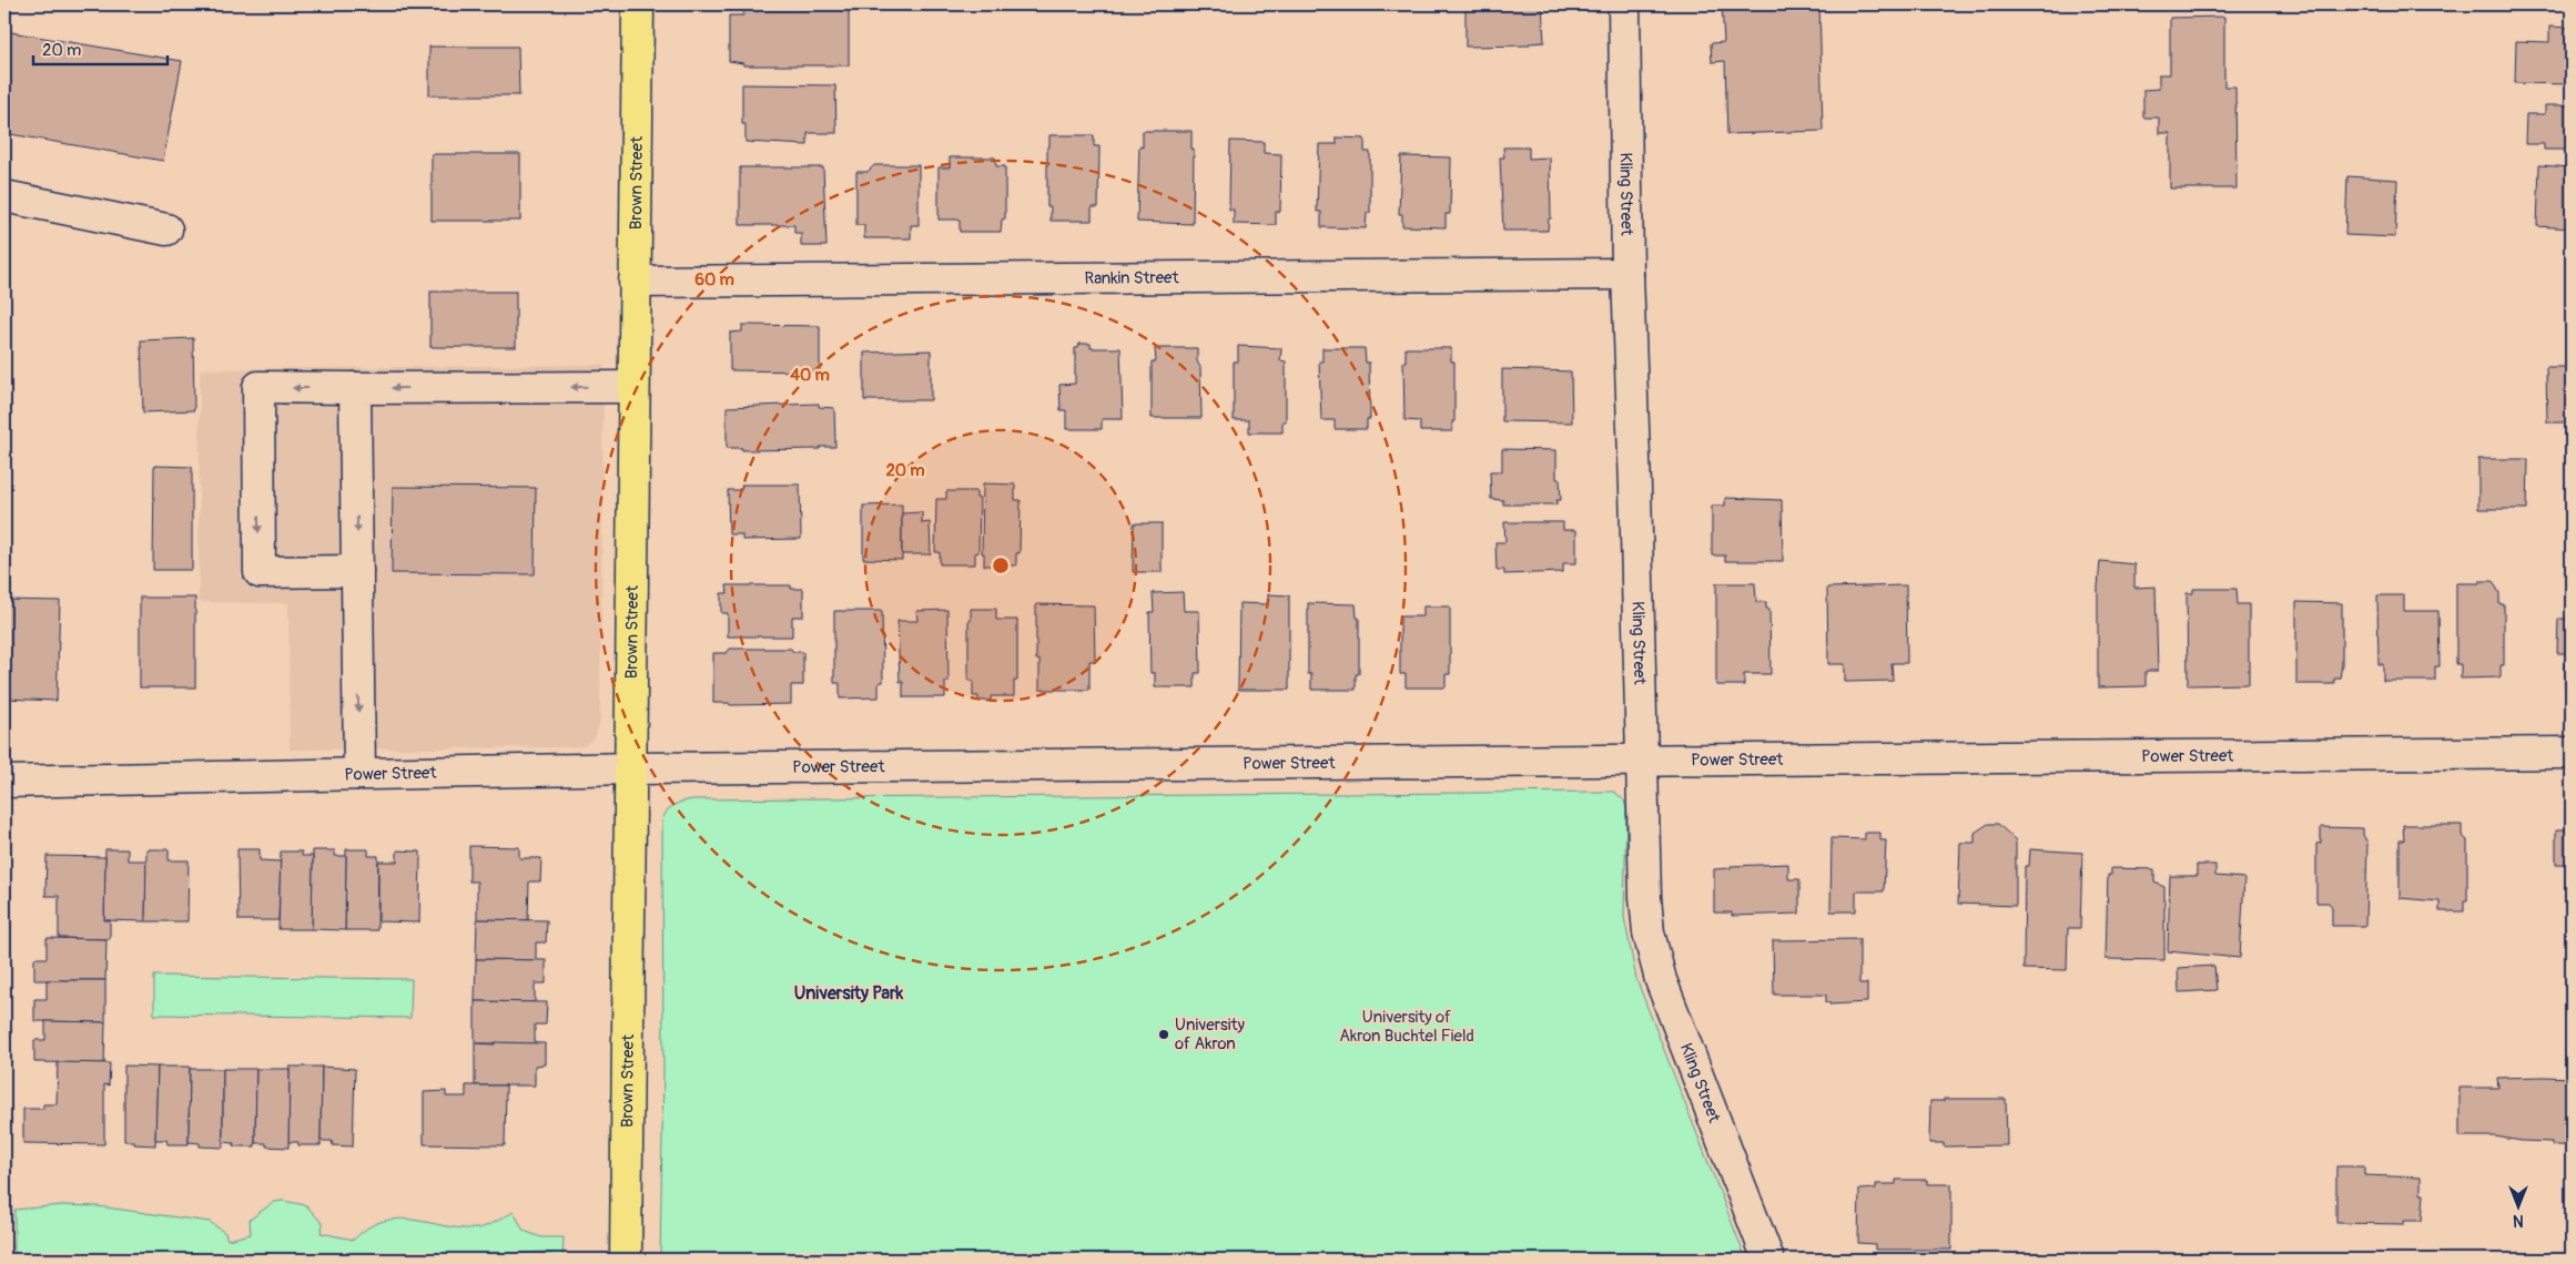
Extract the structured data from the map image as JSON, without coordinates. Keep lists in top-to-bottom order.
{
  "streets": {
    "main road": ["Brown Street"],
    "street": ["Kling Street", "Rankin Street", "Power Street"]
  },
  "crossings": [
    ["Brown Street", "Rankin Street"],
    ["Brown Street", "Power Street"],
    ["Kling Street", "Rankin Street"],
    ["Kling Street", "Power Street"]
  ],
  "districts": ["University Park"],
  "parks": ["University of Akron Buchtel Field"],
  "places": ["University of Akron"],
  "scale_bar": "20 m",
  "north": "bottom",
  "rings": ["60 m", "40 m", "20 m"]
}
